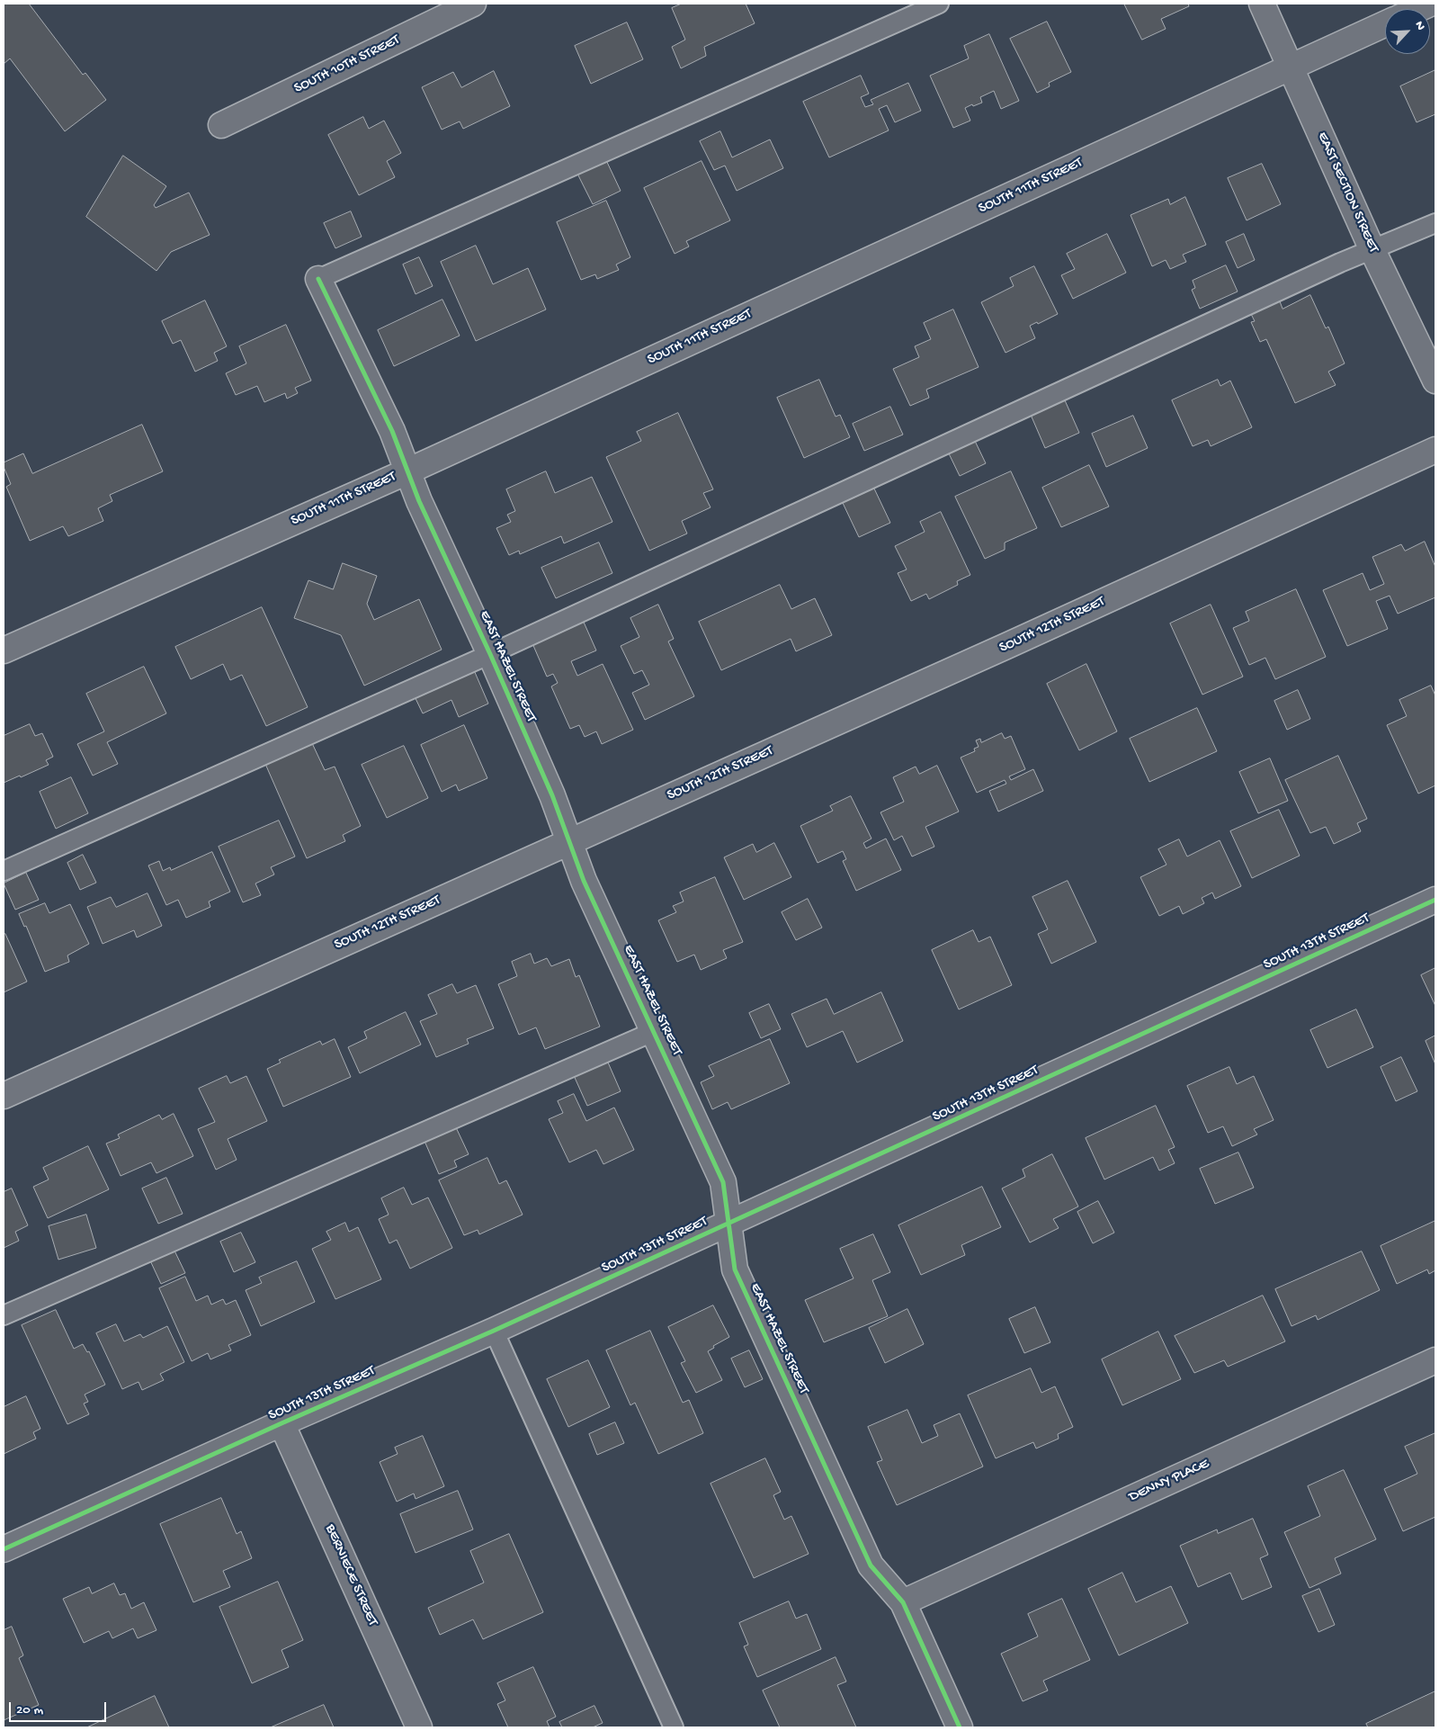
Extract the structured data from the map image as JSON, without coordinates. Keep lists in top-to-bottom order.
{
  "streets": {
    "street": [
      "SOUTH 10TH STREET",
      "SOUTH 11TH STREET",
      "EAST SECTION STREET",
      "SOUTH 12TH STREET",
      "EAST HAZEL STREET",
      "SOUTH 13TH STREET",
      "DENNY PLACE",
      "BERNIECE STREET"
    ]
  },
  "crossings": [
    ["SOUTH 11TH STREET", "EAST SECTION STREET"],
    ["SOUTH 11TH STREET", "EAST HAZEL STREET"],
    ["SOUTH 12TH STREET", "EAST HAZEL STREET"],
    ["EAST HAZEL STREET", "SOUTH 13TH STREET"],
    ["EAST HAZEL STREET", "DENNY PLACE"],
    ["SOUTH 13TH STREET", "BERNIECE STREET"]
  ],
  "scale_bar": "20 m",
  "north": "top right"
}
